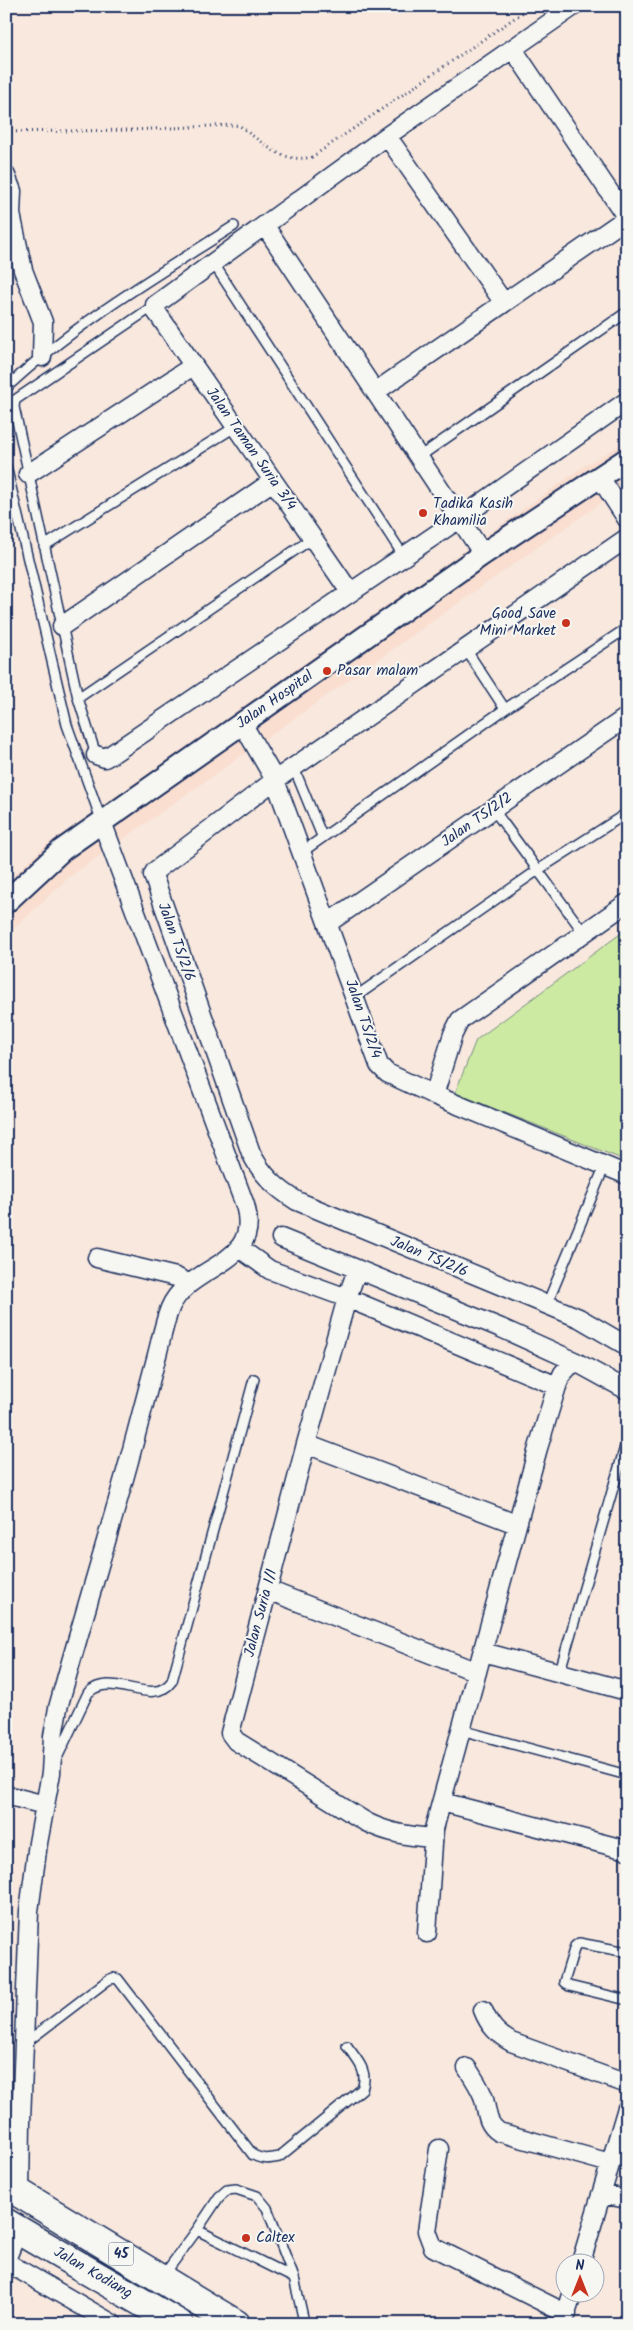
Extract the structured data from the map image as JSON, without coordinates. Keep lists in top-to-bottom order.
{
  "streets": {
    "highway": ["45", "Jalan Kodiang"],
    "street": [
      "Jalan Taman Suria 3/4",
      "Jalan Hospital",
      "Jalan TS/2/2",
      "Jalan TS/2/6",
      "Jalan TS/2/4",
      "Jalan Suria 1/1"
    ]
  },
  "crossings": [
    ["Jalan Hospital", "Jalan TS/2/4"],
    ["Jalan TS/2/2", "Jalan TS/2/4"],
    ["Jalan TS/2/6", "Jalan TS/2/4"]
  ],
  "places": [
    "Tadika Kasih Khamilia",
    "Good Save Mini Market",
    "Pasar malam",
    "Caltex"
  ],
  "north": "top"
}
